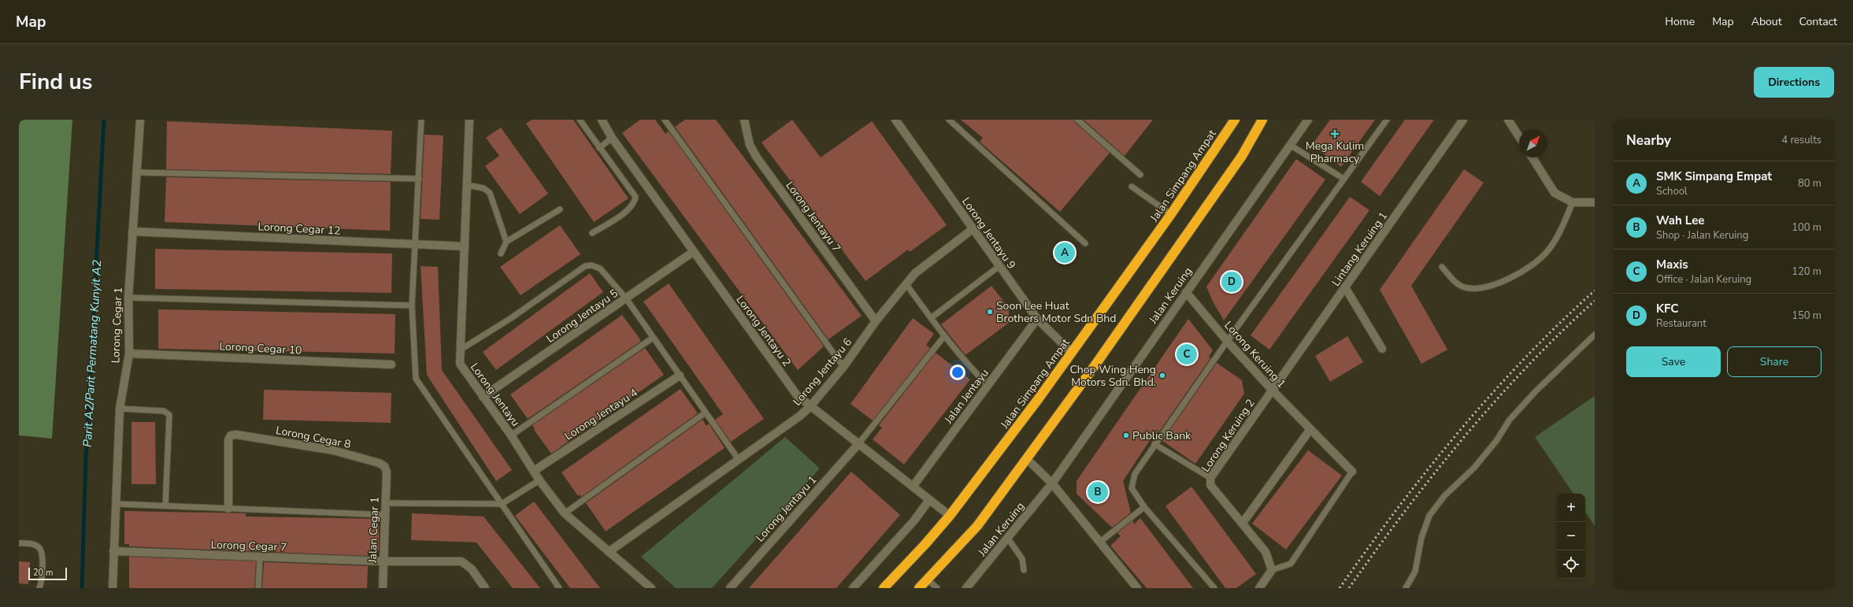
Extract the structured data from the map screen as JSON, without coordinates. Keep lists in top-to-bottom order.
{
  "streets": {
    "highway": ["Jalan Simpang Ampat"],
    "street": [
      "Lorong Jentayu 7",
      "Lorong Cegar 12",
      "Lorong Jentayu 9",
      "Lintang Keruing 1",
      "Jalan Keruing",
      "Lorong Jentayu 5",
      "Lorong Cegar 1",
      "Lorong Jentayu 2",
      "Lorong Cegar 10",
      "Lorong Keruing 1",
      "Lorong Jentayu 6",
      "Lorong Jentayu",
      "Jalan Jentayu",
      "Lorong Jentayu 4",
      "Lorong Keruing 2",
      "Lorong Cegar 8",
      "Lorong Jentayu 1",
      "Jalan Cegar 1",
      "Lorong Cegar 7"
    ]
  },
  "crossings": [
    ["Jalan Simpang Ampat", "Lorong Jentayu 9"],
    ["Jalan Simpang Ampat", "Lorong Jentayu 2"],
    ["Lorong Jentayu 7", "Lorong Jentayu 6"],
    ["Lorong Cegar 12", "Lorong Cegar 1"],
    ["Lorong Cegar 12", "Lorong Jentayu"],
    ["Lorong Jentayu 9", "Lorong Jentayu 6"],
    ["Lorong Jentayu 9", "Jalan Jentayu"],
    ["Lintang Keruing 1", "Lorong Keruing 1"],
    ["Lintang Keruing 1", "Lorong Keruing 2"],
    ["Jalan Keruing", "Lorong Keruing 1"],
    ["Lorong Jentayu 5", "Lorong Jentayu 2"],
    ["Lorong Jentayu 5", "Lorong Jentayu"],
    ["Lorong Cegar 1", "Lorong Cegar 10"],
    ["Lorong Cegar 1", "Lorong Cegar 7"],
    ["Lorong Jentayu 2", "Lorong Jentayu 6"],
    ["Lorong Jentayu 2", "Jalan Jentayu"],
    ["Lorong Jentayu 2", "Lorong Jentayu 1"],
    ["Lorong Keruing 1", "Lorong Keruing 2"],
    ["Lorong Jentayu 6", "Lorong Jentayu"],
    ["Lorong Jentayu", "Lorong Jentayu 4"],
    ["Lorong Cegar 8", "Jalan Cegar 1"],
    ["Jalan Cegar 1", "Lorong Cegar 7"]
  ],
  "water": ["Parit A2/Parit Permatang Kunyit A2"],
  "places": {
    "health": ["Mega Kulim Pharmacy"],
    "other": ["Soon Lee Huat Brothers Motor Sdn Bhd", "Chop Wing Heng Motors Sdn. Bhd.", "Public Bank"]
  },
  "scale_bar": "20 m",
  "north": "top right",
  "page": {
    "header": "Map",
    "nav": [
      "Home",
      "Map",
      "About",
      "Contact"
    ],
    "title": "Find us",
    "buttons": [
      "Directions",
      ["Save", "Share"]
    ],
    "heading": ["Nearby", "4 results"],
    "list": [
      {
        "mark": "A",
        "name": "SMK Simpang Empat",
        "note": "School",
        "value": "80 m"
      },
      {
        "mark": "B",
        "name": "Wah Lee",
        "note": "Shop · Jalan Keruing",
        "value": "100 m"
      },
      {
        "mark": "C",
        "name": "Maxis",
        "note": "Office · Jalan Keruing",
        "value": "120 m"
      },
      {
        "mark": "D",
        "name": "KFC",
        "note": "Restaurant",
        "value": "150 m"
      }
    ],
    "pins": [
      "A",
      "D",
      "C",
      "B"
    ],
    "map_buttons": ["+", "−"],
    "scale": "20 m"
  }
}
